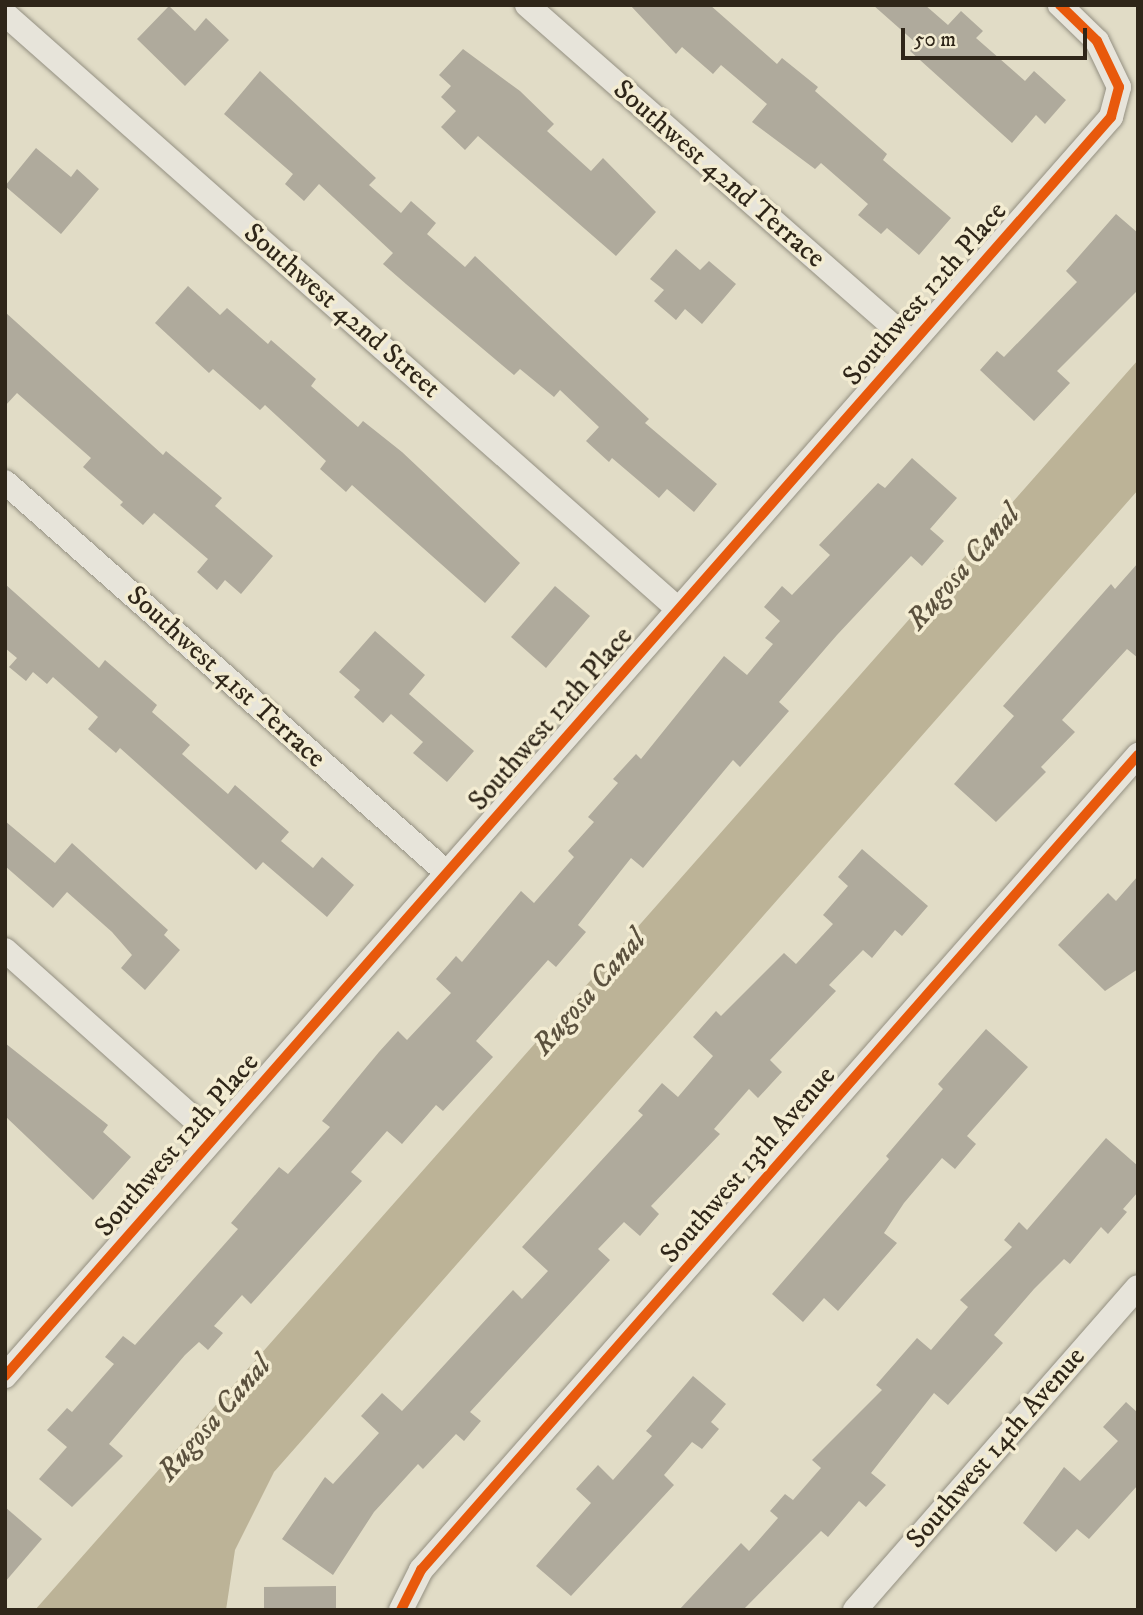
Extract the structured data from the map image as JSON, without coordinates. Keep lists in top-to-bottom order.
{
  "streets": {
    "street": [
      "Southwest 42nd Terrace",
      "Southwest 12th Place",
      "Southwest 42nd Street",
      "Southwest 41st Terrace",
      "Southwest 13th Avenue",
      "Southwest 14th Avenue"
    ]
  },
  "crossings": [
    ["Southwest 42nd Terrace", "Southwest 12th Place"],
    ["Southwest 12th Place", "Southwest 42nd Street"],
    ["Southwest 12th Place", "Southwest 41st Terrace"]
  ],
  "water": ["Rugosa Canal"],
  "scale_bar": "50 m"
}
